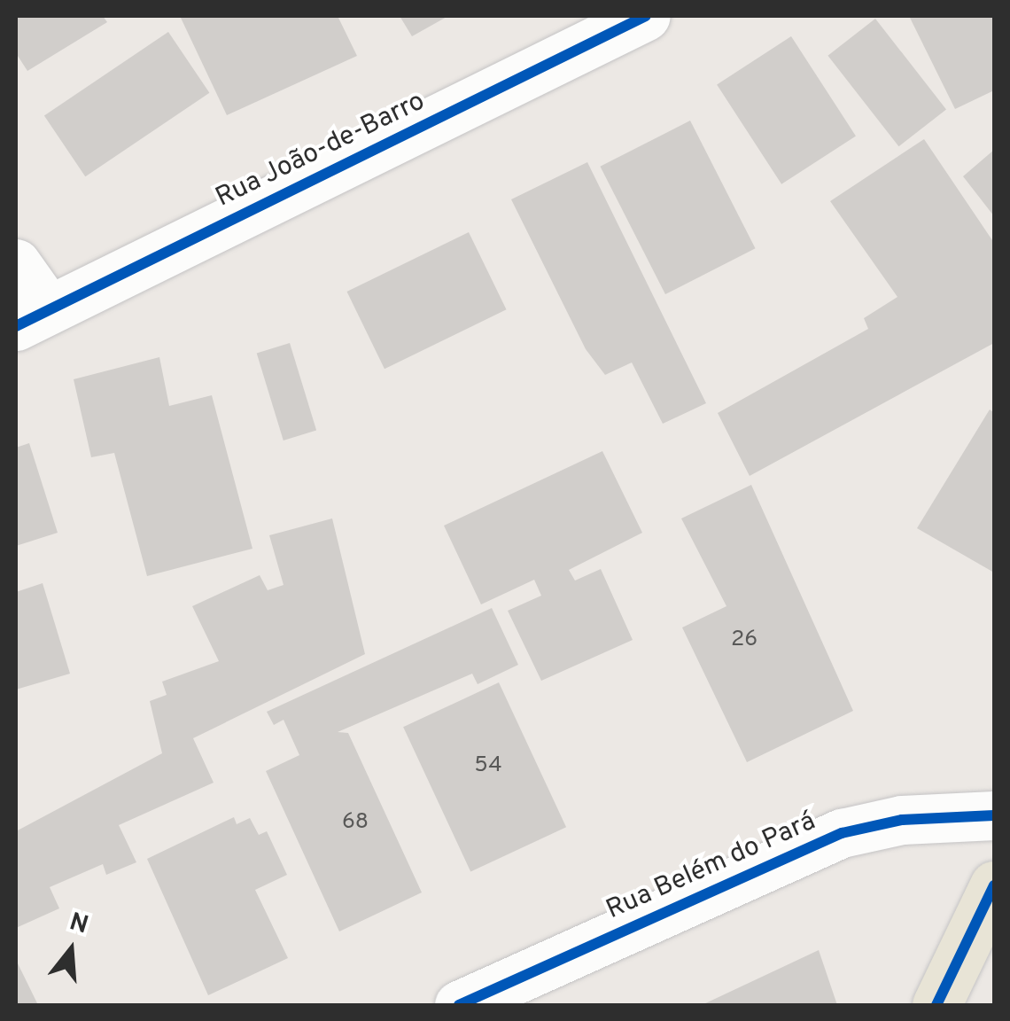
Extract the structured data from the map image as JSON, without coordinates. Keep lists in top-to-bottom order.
{
  "streets": {
    "street": ["Rua João-de-Barro", "Rua Belém do Pará"]
  },
  "house_numbers": ["26", "54", "68"],
  "north": "top"
}
